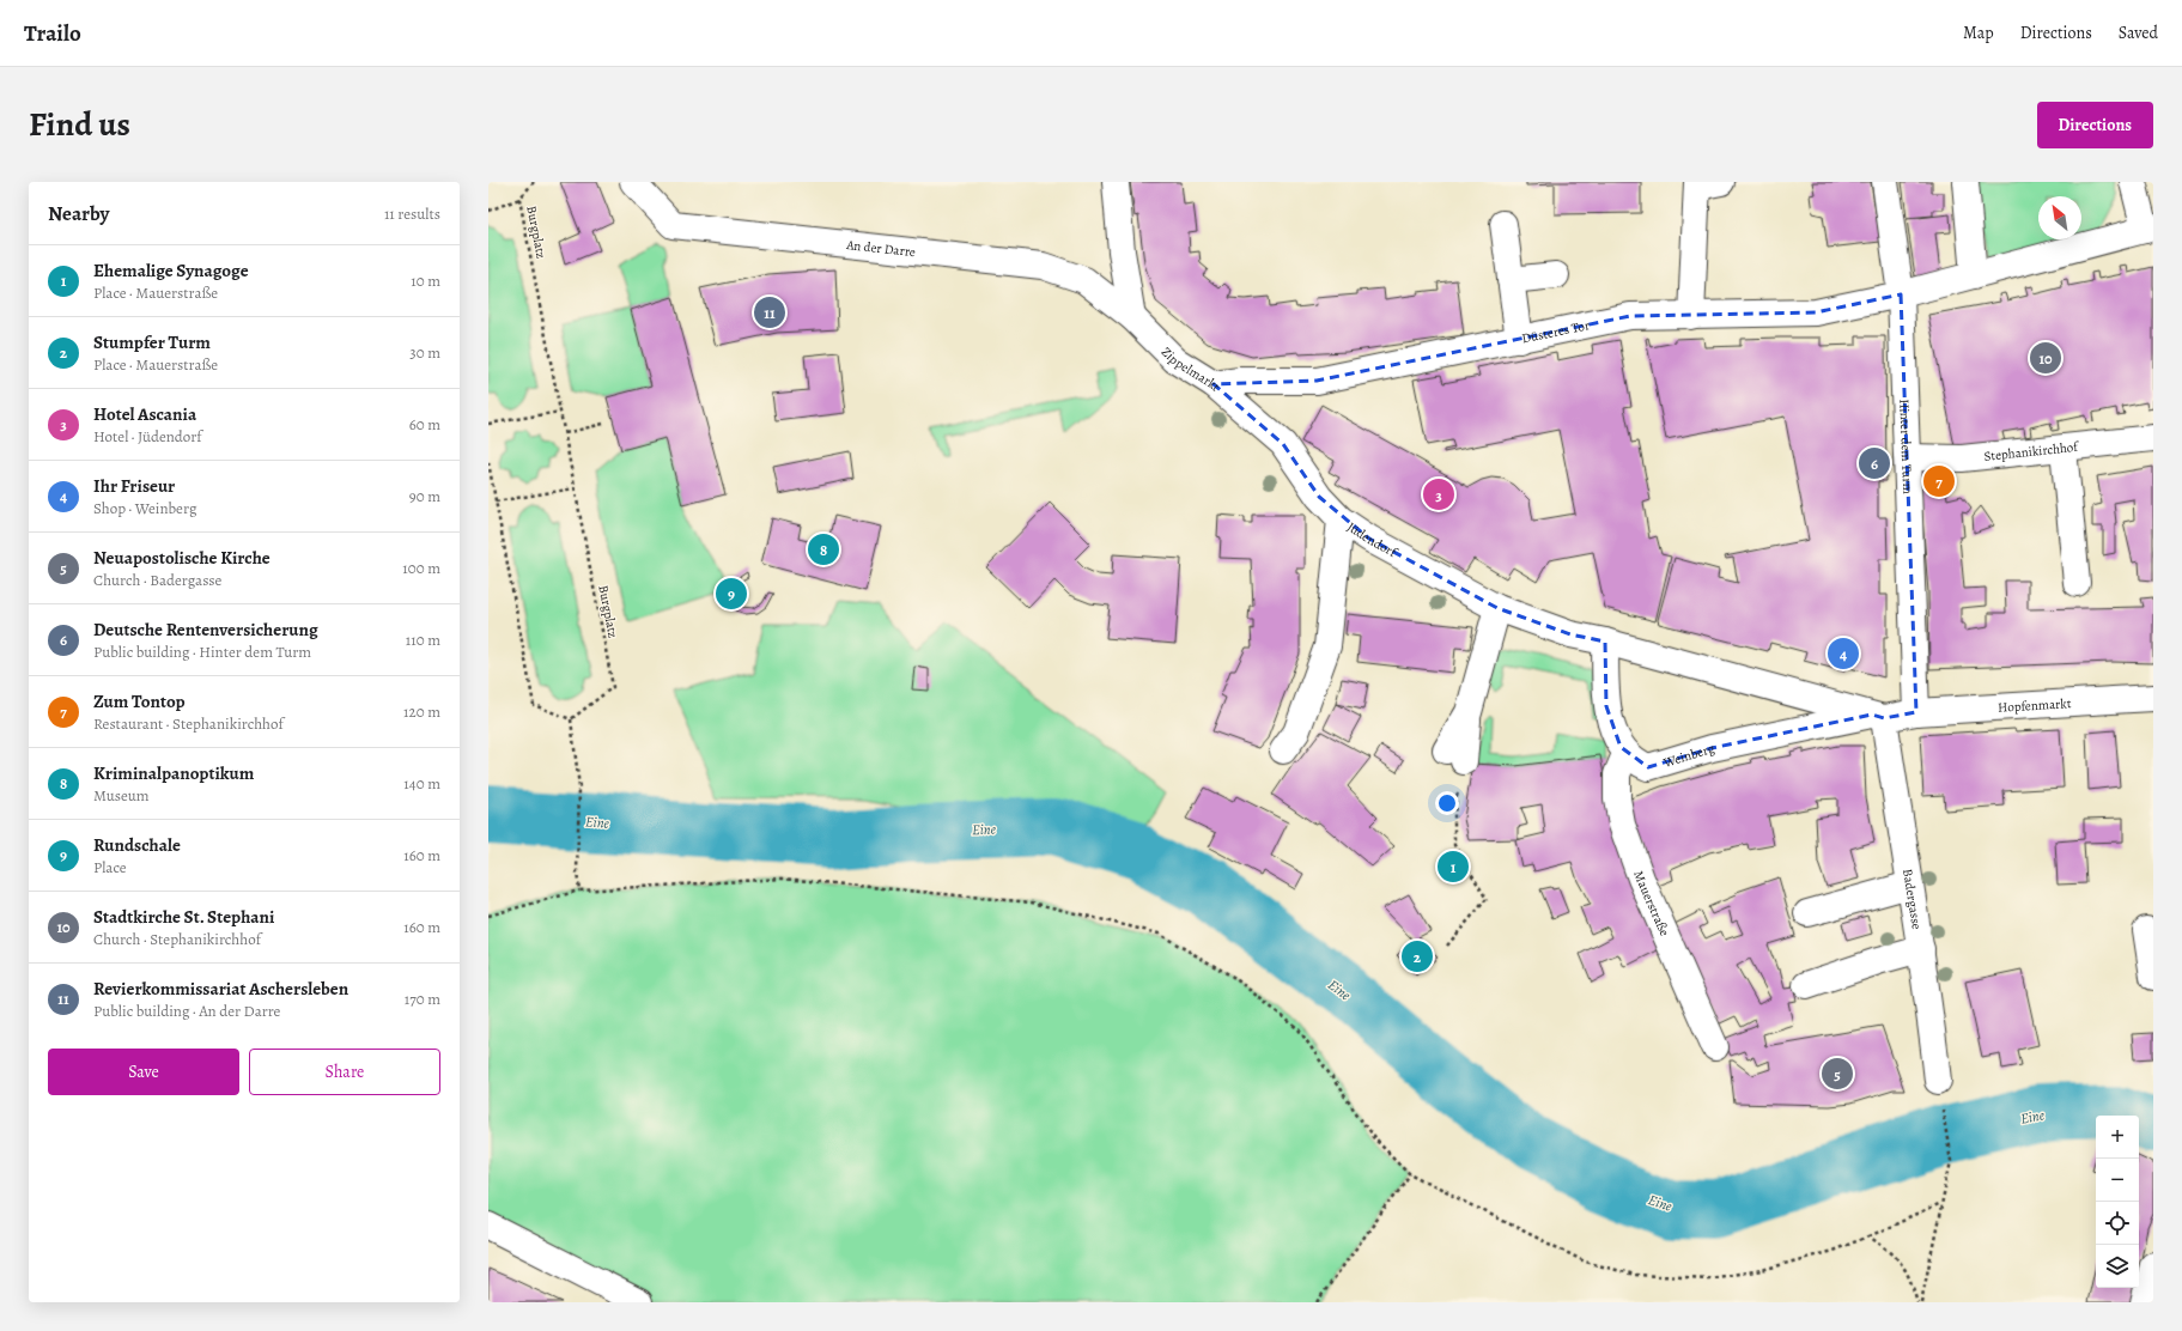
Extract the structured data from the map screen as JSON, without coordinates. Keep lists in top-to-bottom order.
{
  "streets": {
    "street": [
      "An der Darre",
      "Düsteres Tor",
      "Zippelmarkt",
      "Hinter dem Turm",
      "Stephanikirchhof",
      "Jüdendorf",
      "Hopfenmarkt",
      "Weinberg",
      "Badergasse",
      "Mauerstraße"
    ],
    "path": ["Burgplatz"]
  },
  "crossings": [
    ["An der Darre", "Zippelmarkt"],
    ["Düsteres Tor", "Zippelmarkt"],
    ["Düsteres Tor", "Hinter dem Turm"],
    ["Zippelmarkt", "Jüdendorf"],
    ["Hinter dem Turm", "Stephanikirchhof"],
    ["Hinter dem Turm", "Hopfenmarkt"],
    ["Hinter dem Turm", "Weinberg"],
    ["Jüdendorf", "Weinberg"],
    ["Hopfenmarkt", "Weinberg"],
    ["Weinberg", "Badergasse"],
    ["Weinberg", "Mauerstraße"]
  ],
  "water": ["Eine"],
  "north": "top left",
  "page": {
    "header": "Trailo",
    "nav": ["Map", "Directions", "Saved"],
    "title": "Find us",
    "buttons": [
      "Directions",
      ["Save", "Share"]
    ],
    "heading": ["Nearby", "11 results"],
    "list": [
      {
        "mark": "1",
        "name": "Ehemalige Synagoge",
        "note": "Place · Mauerstraße",
        "value": "10 m"
      },
      {
        "mark": "2",
        "name": "Stumpfer Turm",
        "note": "Place · Mauerstraße",
        "value": "30 m"
      },
      {
        "mark": "3",
        "name": "Hotel Ascania",
        "note": "Hotel · Jüdendorf",
        "value": "60 m"
      },
      {
        "mark": "4",
        "name": "Ihr Friseur",
        "note": "Shop · Weinberg",
        "value": "90 m"
      },
      {
        "mark": "5",
        "name": "Neuapostolische Kirche",
        "note": "Church · Badergasse",
        "value": "100 m"
      },
      {
        "mark": "6",
        "name": "Deutsche Rentenversicherung",
        "note": "Public building · Hinter dem Turm",
        "value": "110 m"
      },
      {
        "mark": "7",
        "name": "Zum Tontop",
        "note": "Restaurant · Stephanikirchhof",
        "value": "120 m"
      },
      {
        "mark": "8",
        "name": "Kriminalpanoptikum",
        "note": "Museum",
        "value": "140 m"
      },
      {
        "mark": "9",
        "name": "Rundschale",
        "note": "Place",
        "value": "160 m"
      },
      {
        "mark": "10",
        "name": "Stadtkirche St. Stephani",
        "note": "Church · Stephanikirchhof",
        "value": "160 m"
      },
      {
        "mark": "11",
        "name": "Revierkommissariat Aschersleben",
        "note": "Public building · An der Darre",
        "value": "170 m"
      }
    ],
    "pins": [
      "11",
      "10",
      "6",
      "7",
      "3",
      "8",
      "9",
      "4",
      "1",
      "2",
      "5"
    ],
    "map_buttons": ["+", "−"]
  }
}
